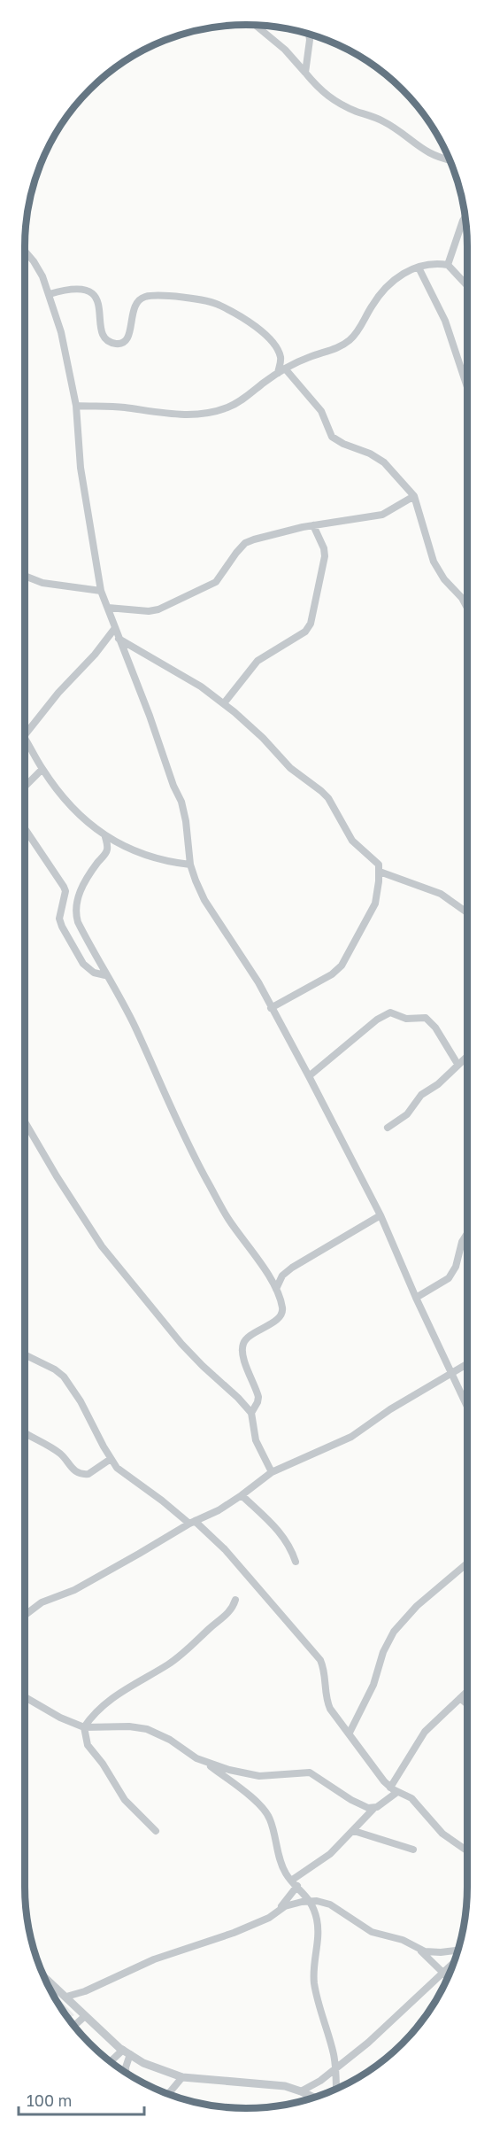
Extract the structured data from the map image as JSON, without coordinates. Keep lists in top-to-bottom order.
{
  "scale_bar": "100 m"
}
